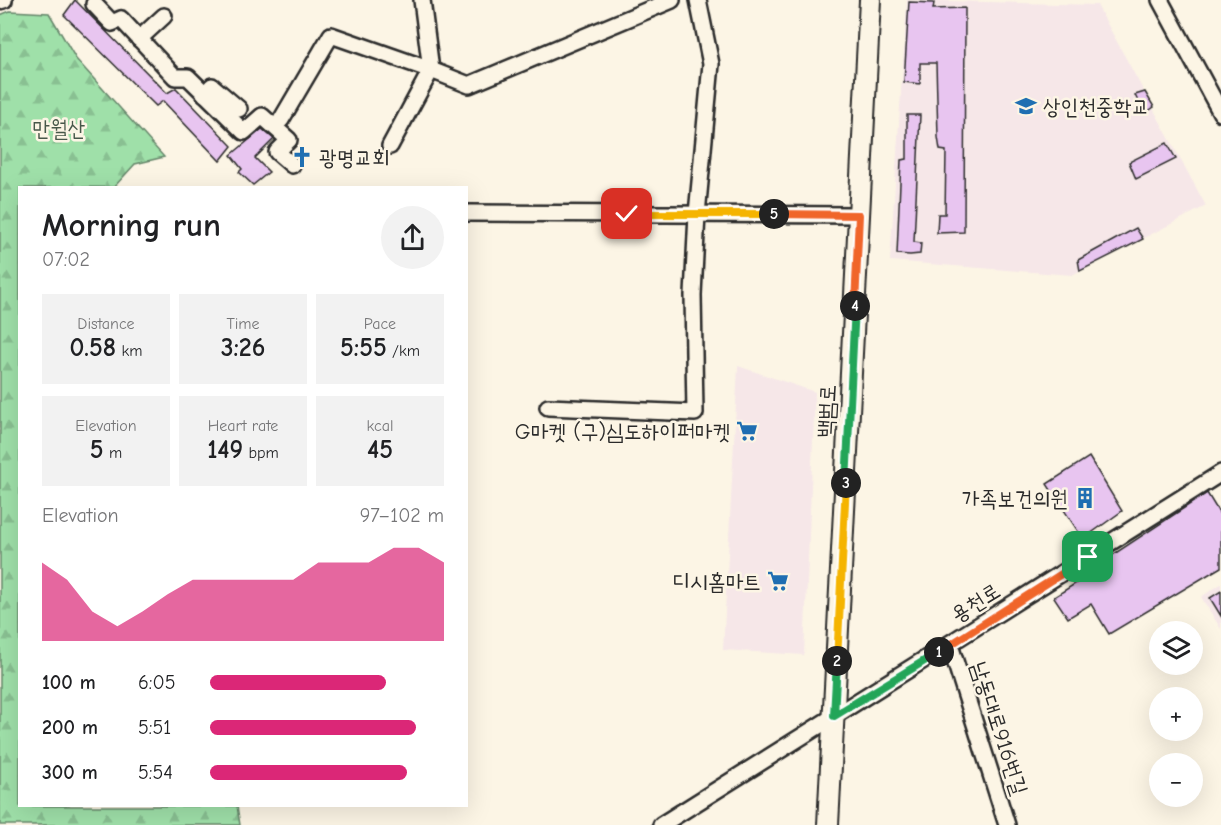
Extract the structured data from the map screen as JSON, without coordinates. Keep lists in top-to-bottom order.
{
  "streets": {
    "main road": ["백범로"],
    "street": ["용천로", "남동대로916번길"]
  },
  "crossings": [
    ["백범로", "용천로"],
    ["용천로", "남동대로916번길"]
  ],
  "parks": ["만월산"],
  "places": {
    "school or university": ["상인천중학교"],
    "church": ["광명교회"],
    "supermarket": ["G마켓 (구)심도하이퍼마켓", "디시홈마트"],
    "building": ["가족보건의원"]
  },
  "page": {
    "heading": ["Morning run", "07:02"],
    "pins": [
      "5",
      "4",
      "3",
      "1",
      "2"
    ],
    "stats": [
      ["Distance", "0.58 km"],
      ["Time", "3:26"],
      ["Pace", "5:55 /km"],
      ["Elevation", "5 m"],
      ["Heart rate", "149 bpm"],
      ["kcal", "45"]
    ],
    "chart": ["Elevation", "97–102 m"],
    "map_buttons": ["+", "−"],
    "list": [
      {
        "name": "100 m",
        "note": "6:05"
      },
      {
        "name": "200 m",
        "note": "5:51"
      },
      {
        "name": "300 m",
        "note": "5:54"
      }
    ]
  }
}
